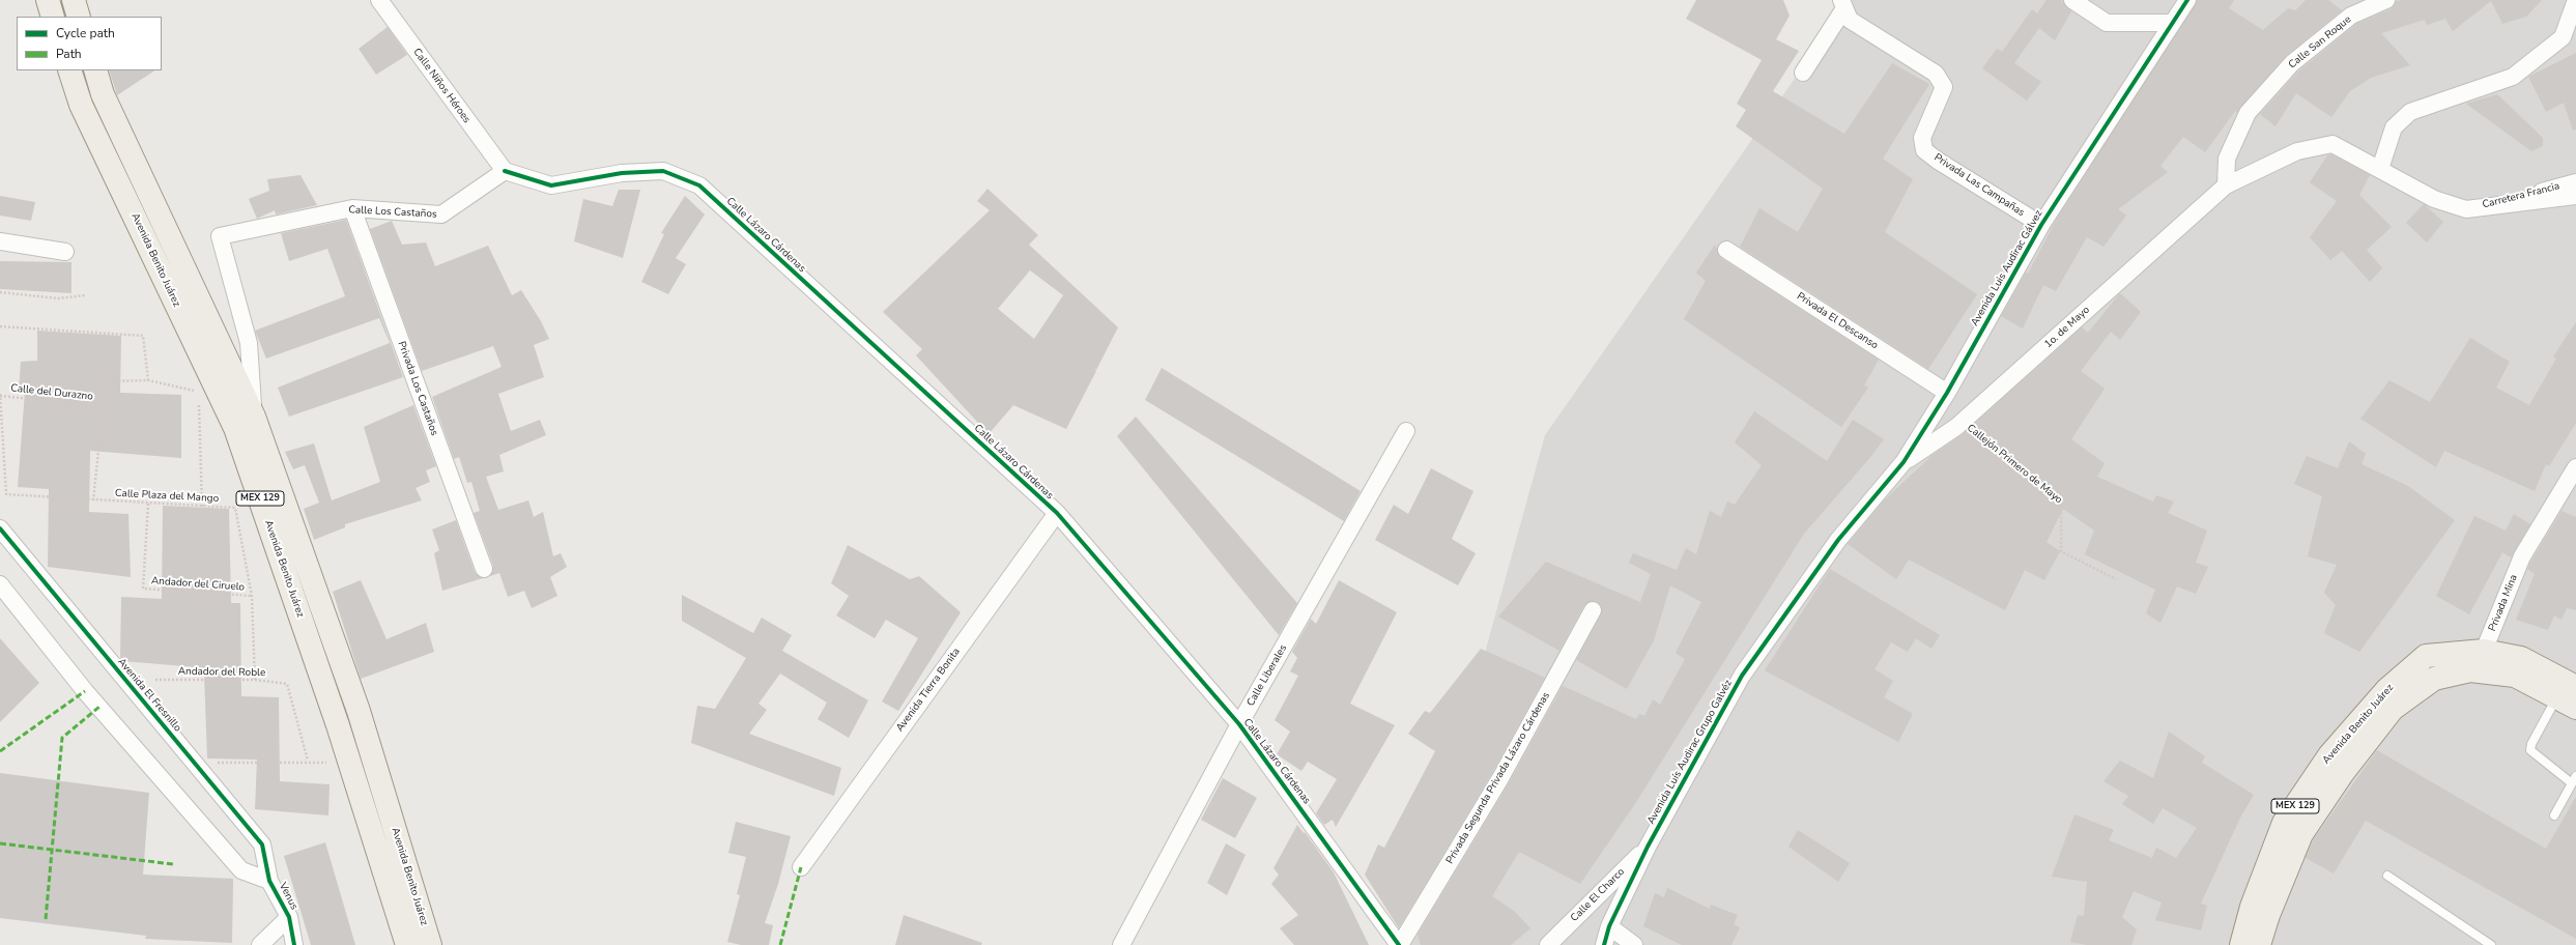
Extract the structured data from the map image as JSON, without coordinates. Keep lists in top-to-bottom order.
{
  "streets": {
    "main road": ["Avenida Benito Juárez", "MEX 129"],
    "street": [
      "Calle San Roque",
      "Calle Niños Héroes",
      "Privada Las Campañas",
      "Carretera Francia",
      "Calle Los Castaños",
      "Calle Lázaro Cárdenas",
      "Avenida Luis Audirac Gálvez",
      "Privada El Descanso",
      "1o. de Mayo",
      "Privada Los Castaños",
      "Privada Mina",
      "Calle Liberales",
      "Avenida Tierra Bonita",
      "Avenida El Fresnillo",
      "Avenida Luís Audirac Grupo Galvéz",
      "Privada Segunda Privada Lázaro Cárdenas",
      "Calle El Charco",
      "Venus"
    ],
    "path": [
      "Calle del Durazno",
      "Callejón Primero de Mayo",
      "Calle Plaza del Mango",
      "Andador del Ciruelo",
      "Andador del Roble"
    ]
  },
  "crossings": [
    ["Calle San Roque", "1o. de Mayo"],
    ["Calle Niños Héroes", "Calle Los Castaños"],
    ["Calle Niños Héroes", "Calle Lázaro Cárdenas"],
    ["Privada Las Campañas", "Avenida Luis Audirac Gálvez"],
    ["Carretera Francia", "1o. de Mayo"],
    ["Calle Los Castaños", "Calle Lázaro Cárdenas"],
    ["Calle Los Castaños", "Avenida Benito Juárez"],
    ["Calle Los Castaños", "Privada Los Castaños"],
    ["Calle Lázaro Cárdenas", "Calle Liberales"],
    ["Calle Lázaro Cárdenas", "Avenida Tierra Bonita"],
    ["Calle Lázaro Cárdenas", "Privada Segunda Privada Lázaro Cárdenas"],
    ["Avenida Benito Juárez", "Privada Mina"],
    ["Avenida Luis Audirac Gálvez", "Privada El Descanso"],
    ["Avenida Luis Audirac Gálvez", "1o. de Mayo"],
    ["Avenida Luis Audirac Gálvez", "Avenida Luís Audirac Grupo Galvéz"],
    ["1o. de Mayo", "Callejón Primero de Mayo"],
    ["1o. de Mayo", "Avenida Luís Audirac Grupo Galvéz"],
    ["Calle del Durazno", "Calle Plaza del Mango"],
    ["Calle Plaza del Mango", "Andador del Ciruelo"],
    ["Calle Plaza del Mango", "Andador del Roble"],
    ["Avenida El Fresnillo", "Venus"],
    ["Avenida Luís Audirac Grupo Galvéz", "Calle El Charco"]
  ],
  "legend": ["Cycle path", "Path"]
}
